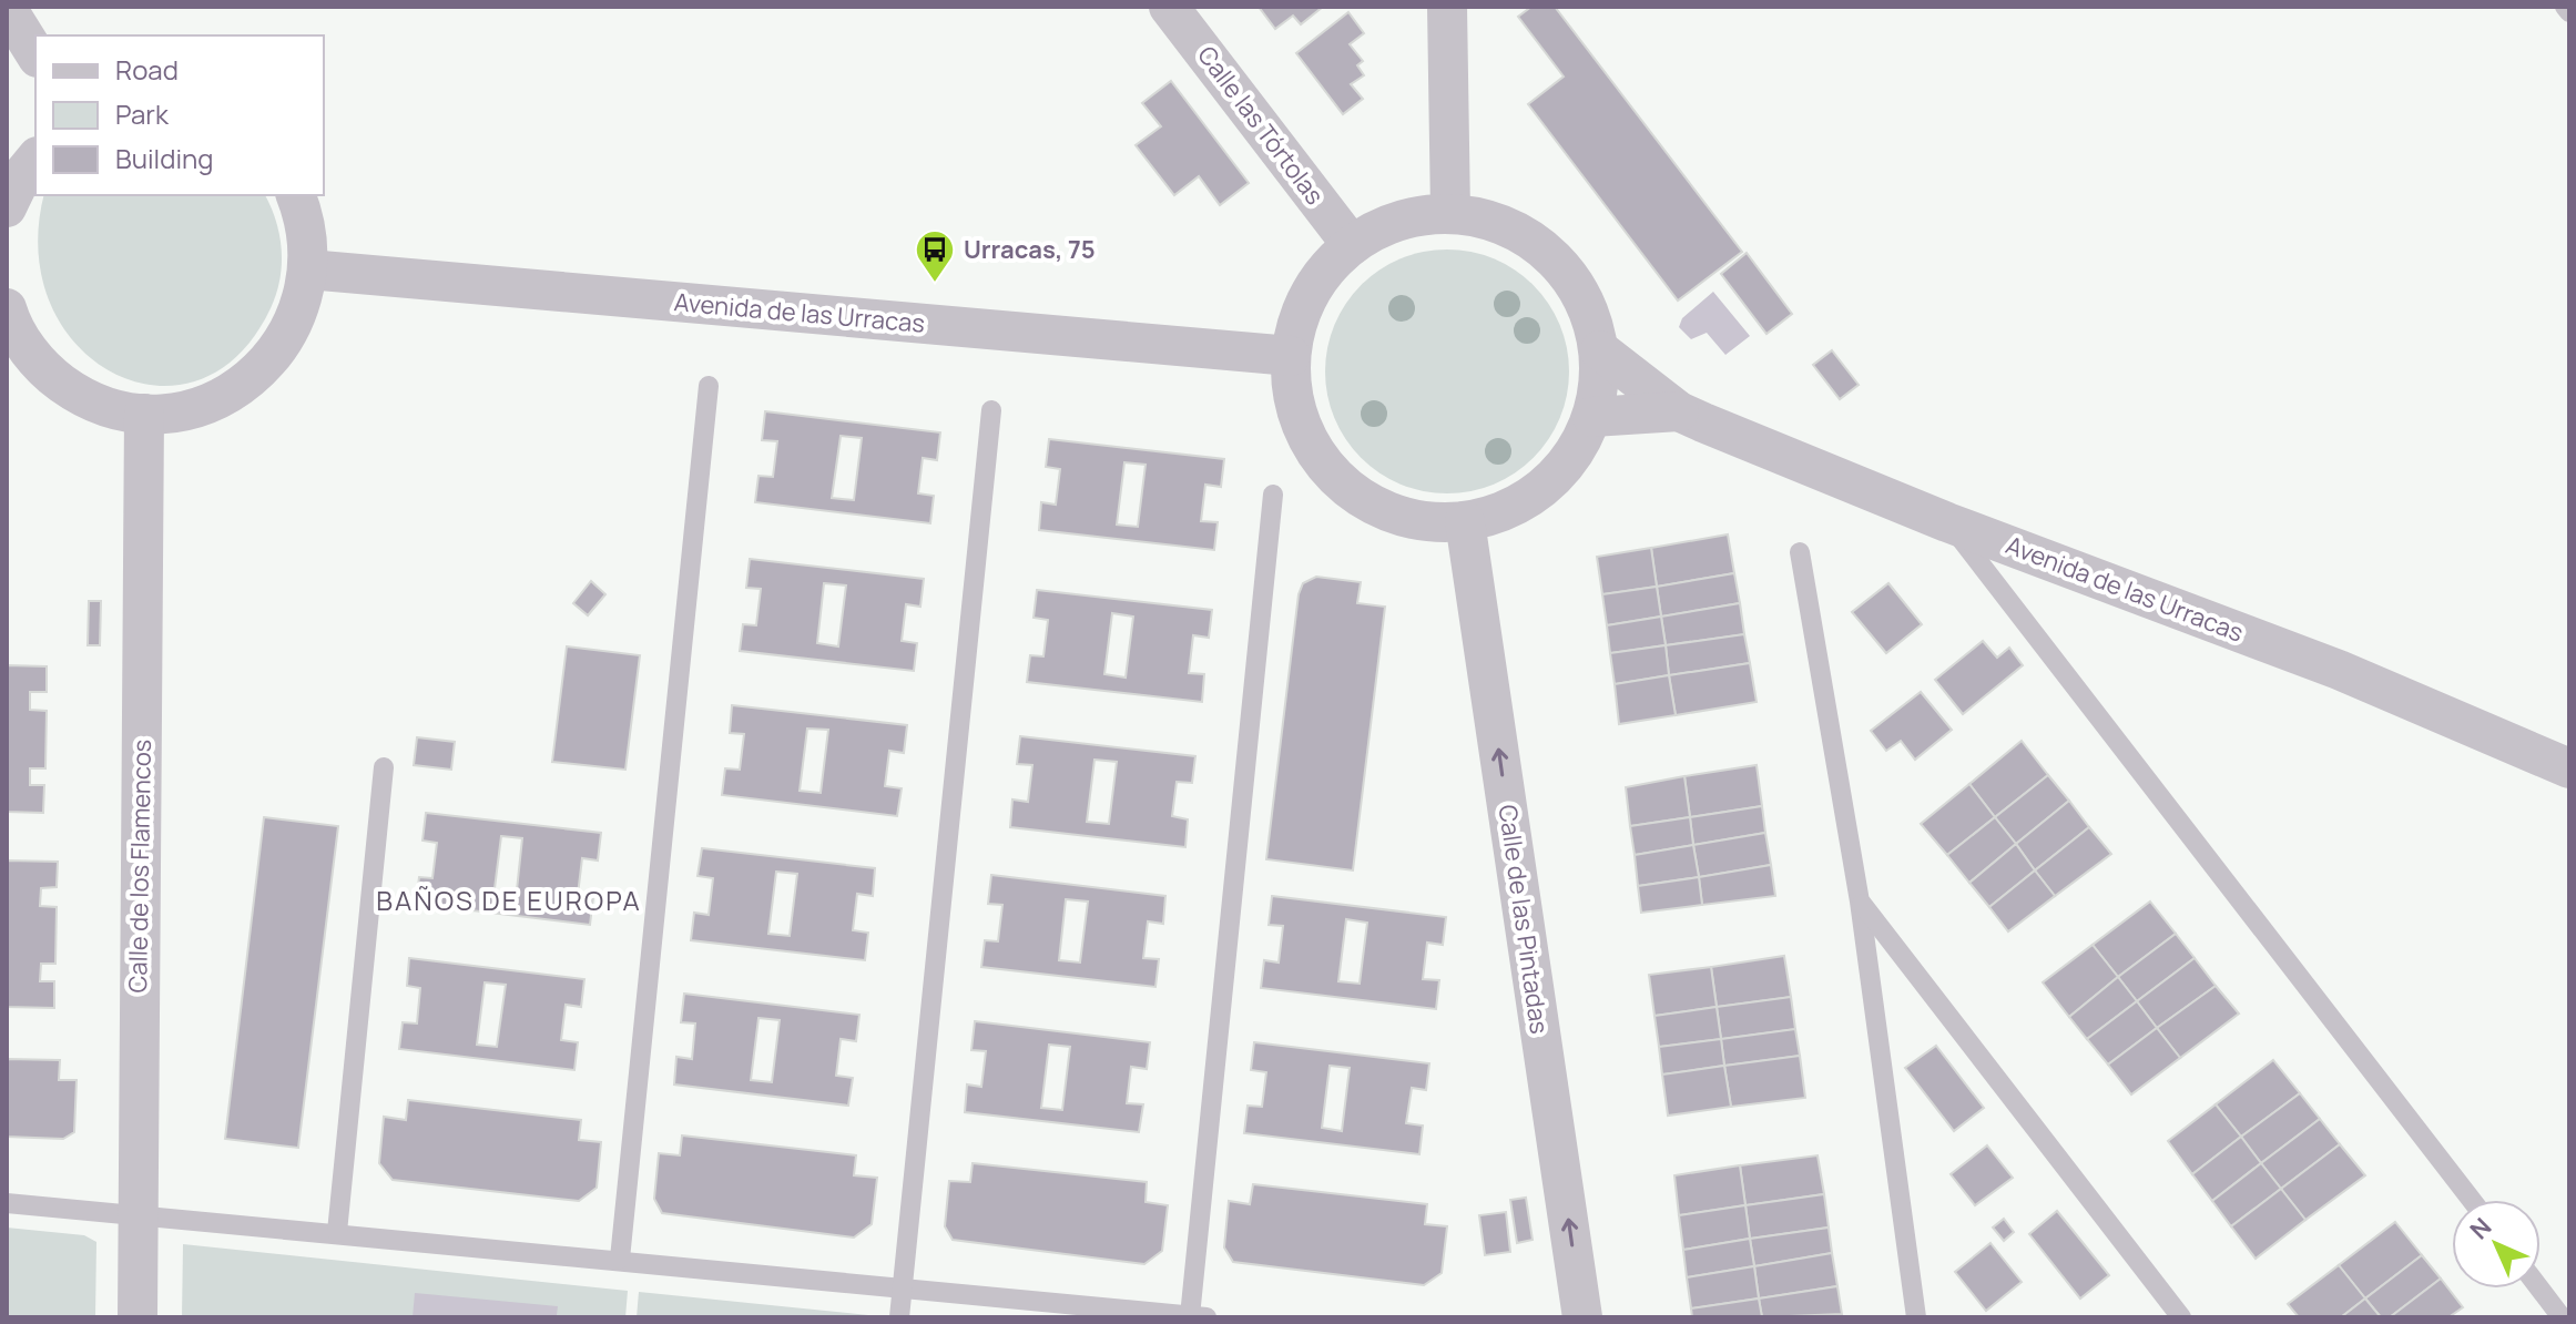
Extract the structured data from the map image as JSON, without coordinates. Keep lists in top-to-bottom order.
{
  "streets": {
    "street": [
      "Calle las Tórtolas",
      "Avenida de las Urracas",
      "Calle de los Flamencos",
      "Calle de las Pintadas"
    ]
  },
  "crossings": [
    ["Calle las Tórtolas", "Avenida de las Urracas"],
    ["Calle las Tórtolas", "Calle de las Pintadas"],
    ["Avenida de las Urracas", "Calle de las Pintadas"]
  ],
  "one_way": ["Calle de las Pintadas"],
  "districts": ["BAÑOS DE EUROPA"],
  "places": {
    "bus stop": ["Urracas, 75"]
  },
  "legend": ["Road", "Park", "Building"],
  "north": "top left"
}
